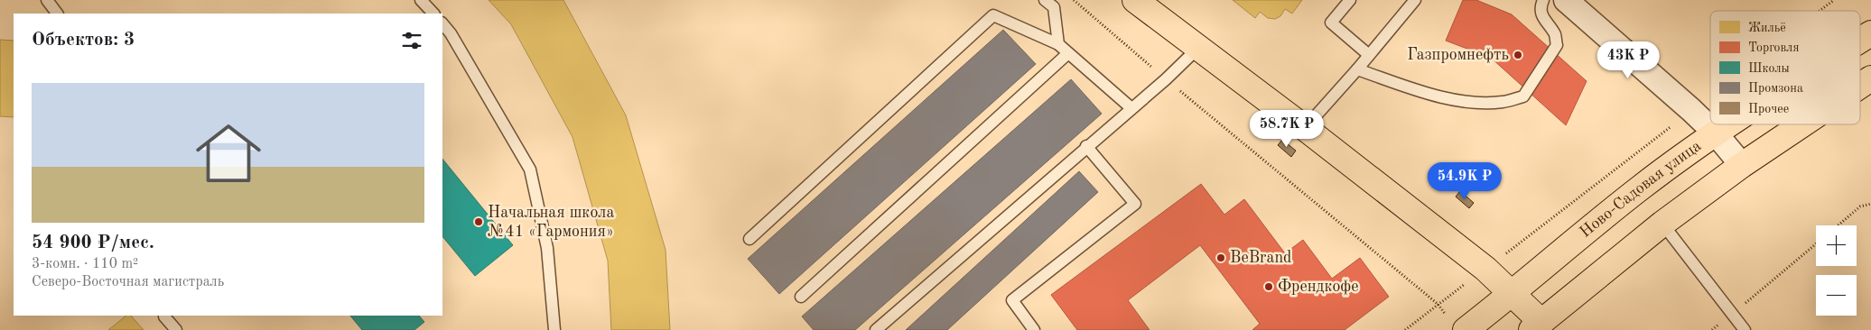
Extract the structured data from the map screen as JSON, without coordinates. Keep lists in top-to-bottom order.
{
  "streets": {
    "main road": ["Ново-Садовая улица"]
  },
  "places": [
    "Газпромнефть",
    "Начальная школа №41 «Гармония»",
    "BeBrand",
    "Френдкофе"
  ],
  "legend": [
    "Жильё",
    "Торговля",
    "Школы",
    "Промзона",
    "Прочее"
  ],
  "page": {
    "heading": "Объектов: 3",
    "price": ["43K ₽", "58.7K ₽", "54.9K ₽"],
    "list": [
      {
        "name": "54 900 ₽/мес.",
        "note": "3-комн. · 110 m² · Северо-Восточная магистраль"
      }
    ],
    "map_buttons": ["+", "−"]
  }
}
